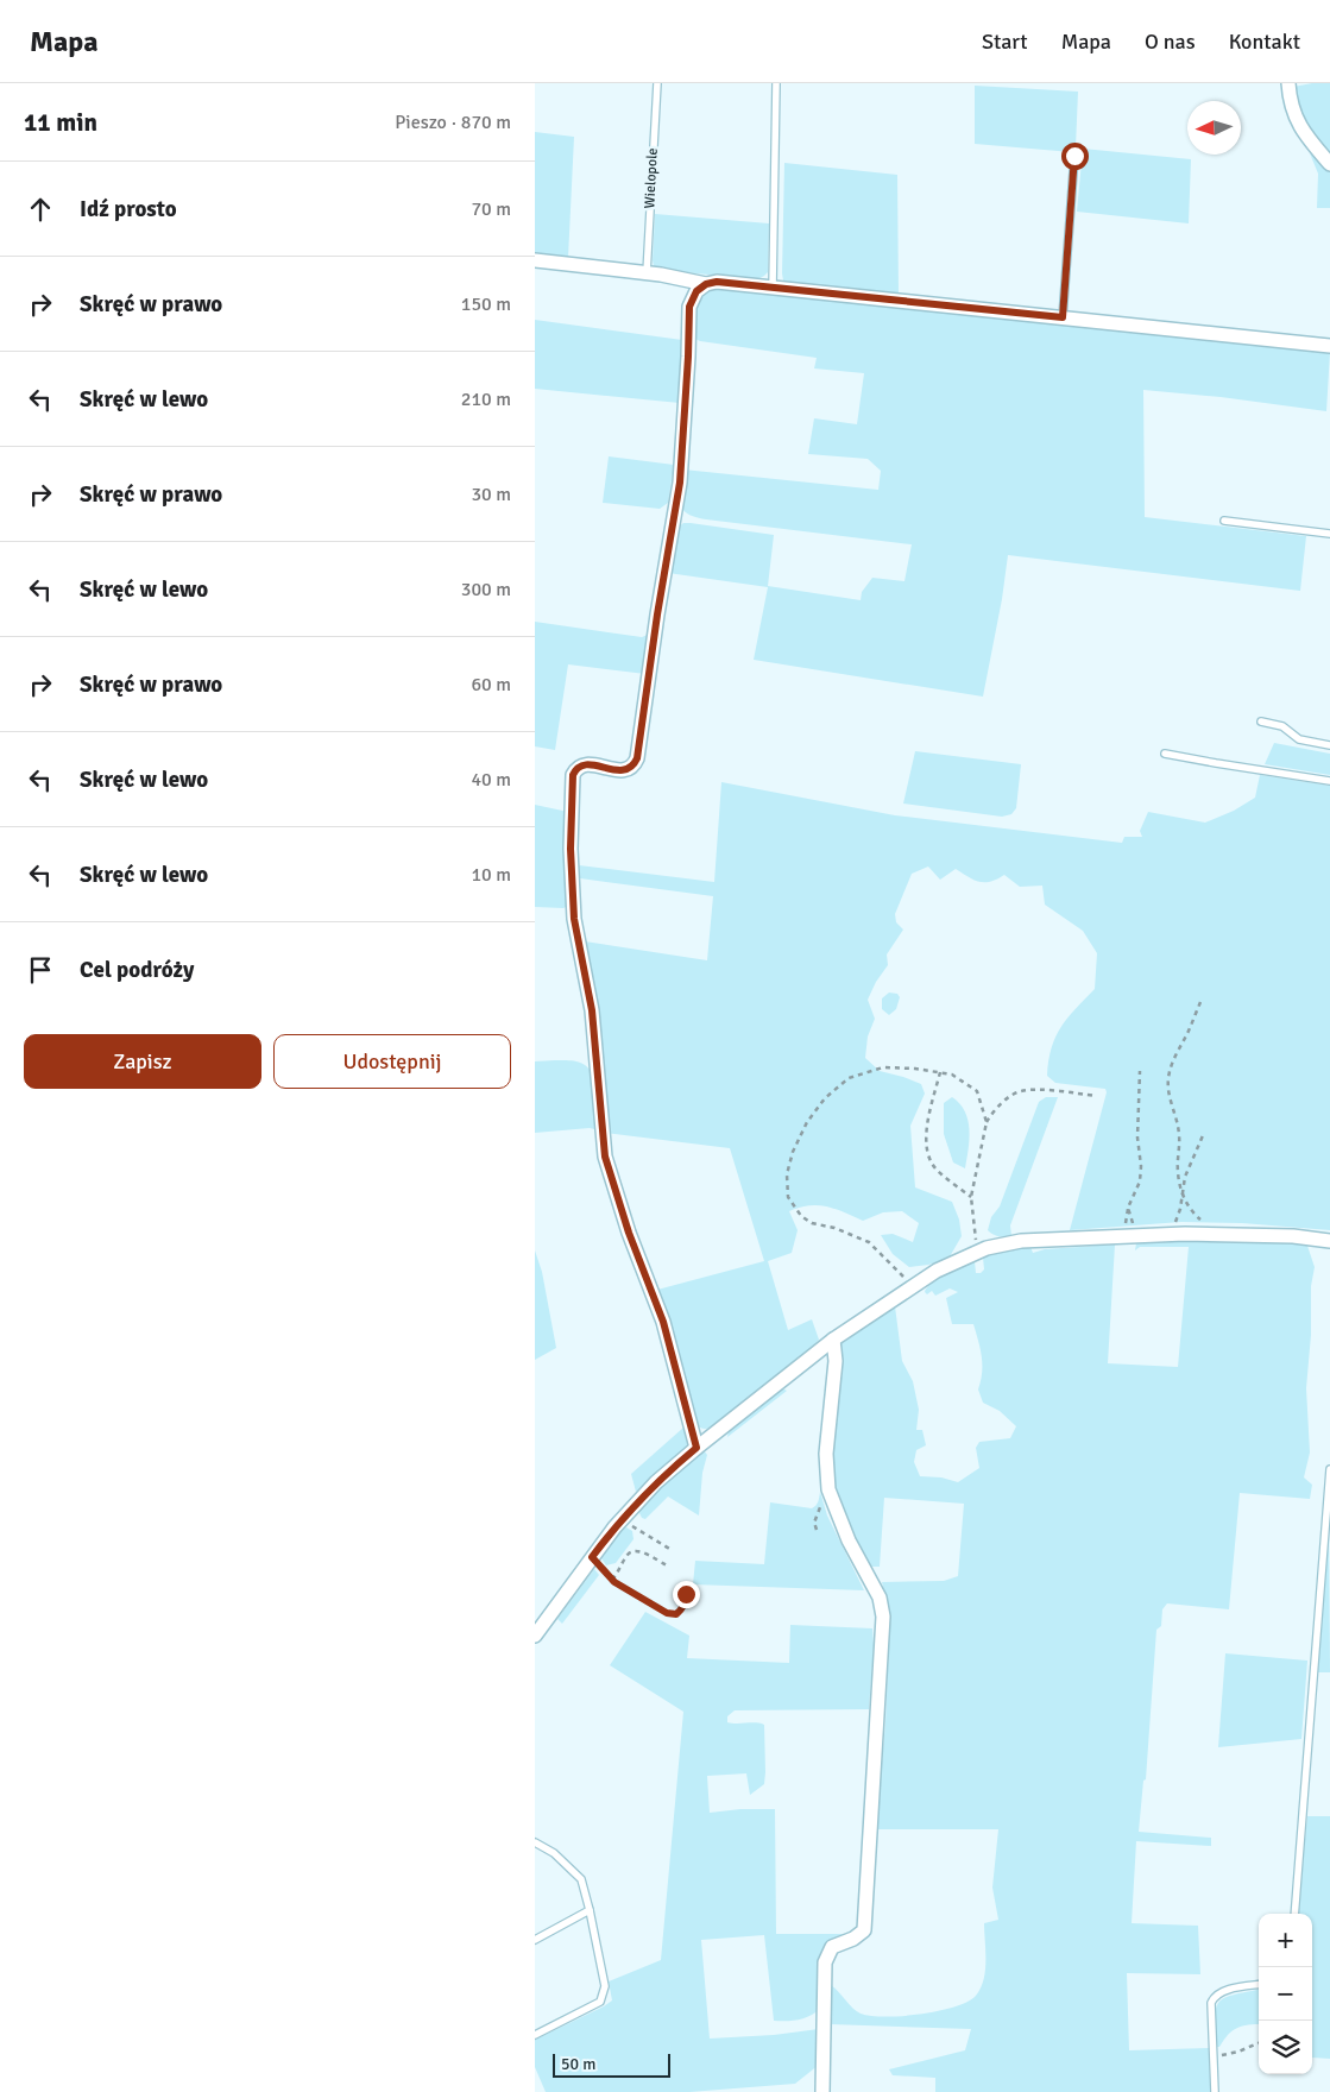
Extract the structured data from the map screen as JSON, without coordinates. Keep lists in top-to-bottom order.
{
  "streets": {
    "lane": ["Wielopole"]
  },
  "scale_bar": "50 m",
  "north": "left",
  "page": {
    "header": "Mapa",
    "nav": [
      "Start",
      "Mapa",
      "O nas",
      "Kontakt"
    ],
    "heading": ["11 min", "Pieszo · 870 m"],
    "list": [
      ["Idź prosto", "70 m"],
      ["Skręć w prawo", "150 m"],
      ["Skręć w lewo", "210 m"],
      ["Skręć w prawo", "30 m"],
      ["Skręć w lewo", "300 m"],
      ["Skręć w prawo", "60 m"],
      ["Skręć w lewo", "40 m"],
      ["Skręć w lewo", "10 m"],
      "Cel podróży"
    ],
    "buttons": ["Zapisz", "Udostępnij"],
    "map_buttons": ["+", "−"],
    "scale": "50 m"
  }
}
